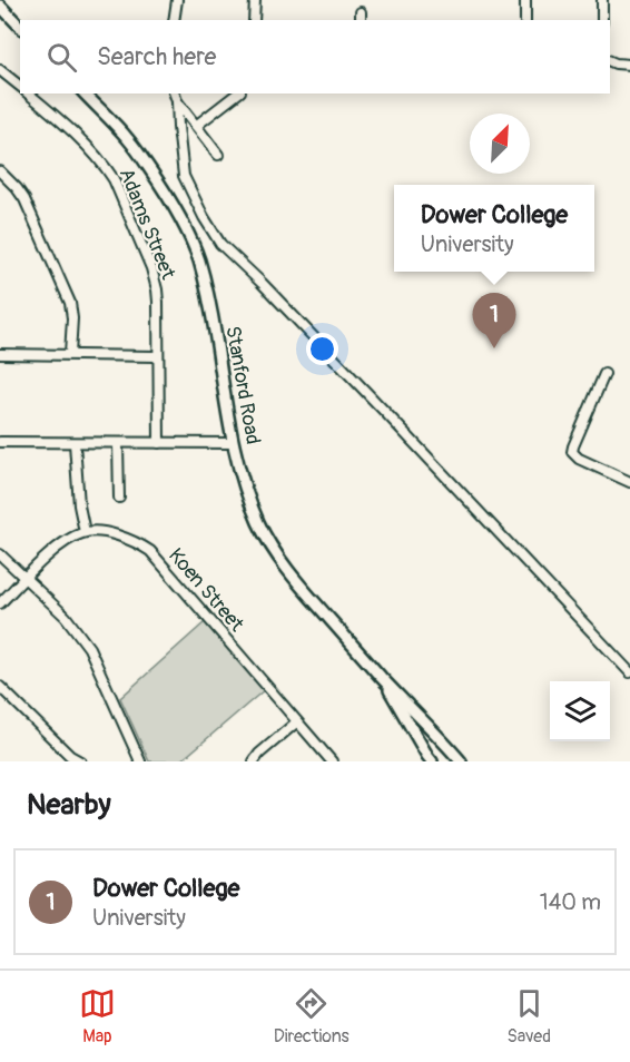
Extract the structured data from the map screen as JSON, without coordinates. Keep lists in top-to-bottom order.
{
  "streets": {
    "main road": ["Stanford Road"],
    "street": ["Adams Street", "Koen Street"]
  },
  "north": "top right",
  "page": {
    "search": "Search here",
    "popup": ["Dower College", "University"],
    "pins": "1",
    "heading": "Nearby",
    "list": [
      {
        "mark": "1",
        "name": "Dower College",
        "note": "University",
        "value": "140 m"
      }
    ],
    "nav": ["Map", "Directions", "Saved"]
  }
}
